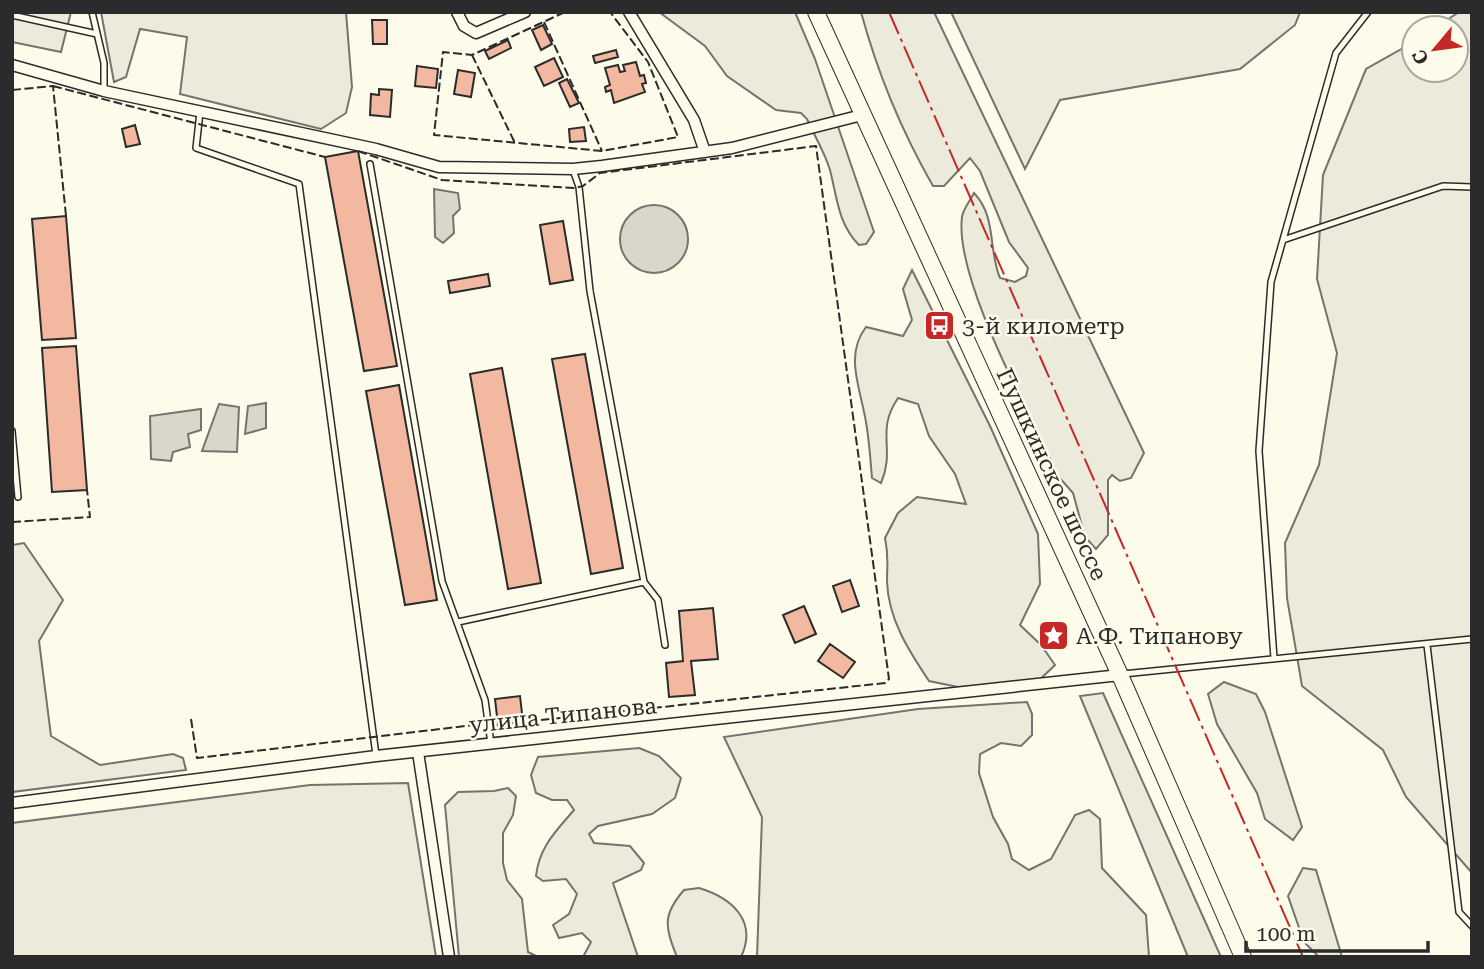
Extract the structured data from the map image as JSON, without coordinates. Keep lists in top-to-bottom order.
{
  "streets": {
    "main road": ["Пушкинское шоссе"],
    "street": ["улица Типанова"]
  },
  "crossings": [
    ["Пушкинское шоссе", "улица Типанова"]
  ],
  "places": {
    "bus stop": ["3-й километр"],
    "place": ["А.Ф. Типанову"]
  },
  "scale_bar": "100 m",
  "north": "bottom left"
}
